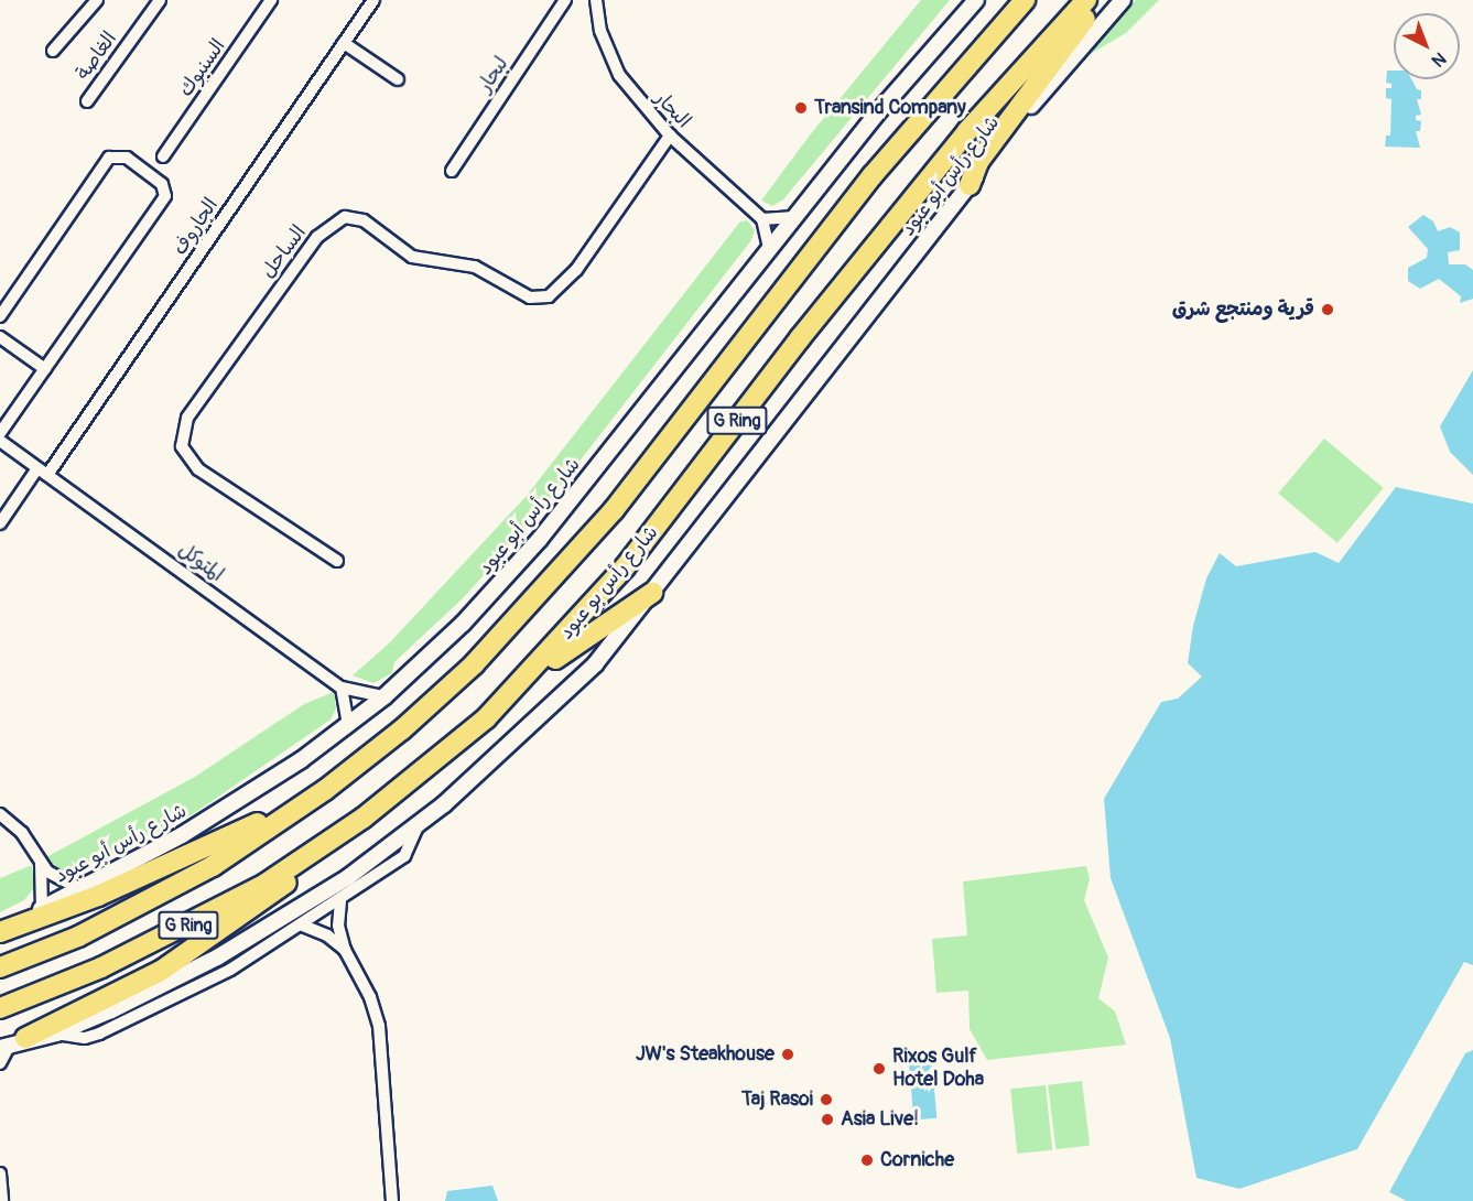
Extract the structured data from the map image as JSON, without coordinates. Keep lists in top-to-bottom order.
{
  "streets": {
    "highway": ["G Ring", "شارع رأس بو عبود"],
    "street": [
      "الغاصة",
      "السنبوك",
      "لبحار",
      "البحار",
      "شارع رأس أبو عبود",
      "الجاروف",
      "الساحل",
      "المتوكل"
    ]
  },
  "crossings": [
    ["البحار", "الساحل"],
    ["شارع رأس أبو عبود", "المتوكل"],
    ["الجاروف", "المتوكل"]
  ],
  "places": [
    "Transind Company",
    "قرية ومنتجع شرق",
    "JW's Steakhouse",
    "Rixos Gulf Hotel Doha",
    "Taj Rasoi",
    "Asia Live!",
    "Corniche"
  ],
  "north": "bottom right"
}
